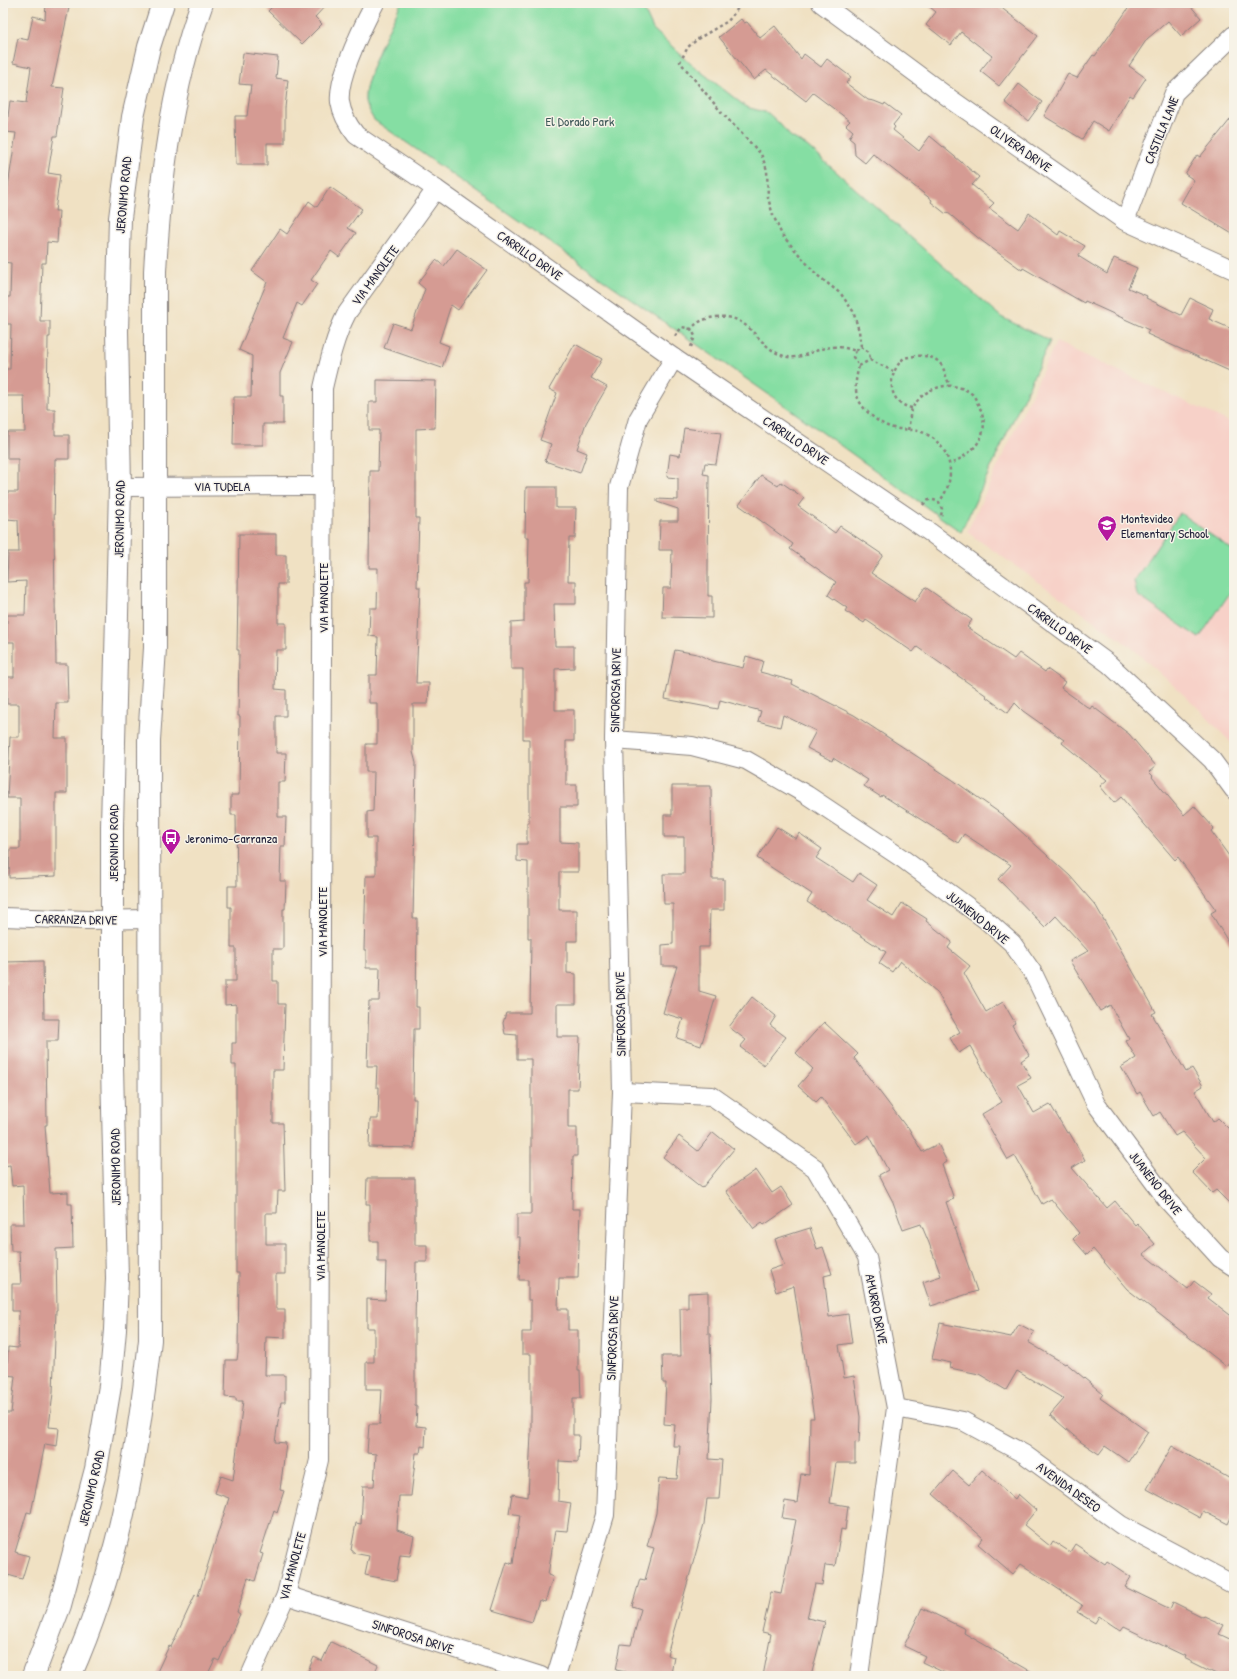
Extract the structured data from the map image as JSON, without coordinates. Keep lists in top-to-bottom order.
{
  "streets": {
    "main road": ["JERONIMO ROAD"],
    "street": [
      "CASTILLA LANE",
      "OLIVERA DRIVE",
      "CARRILLO DRIVE",
      "VIA MANOLETE",
      "VIA TUDELA",
      "SINFOROSA DRIVE",
      "JUANENO DRIVE",
      "CARRANZA DRIVE",
      "AMURRO DRIVE",
      "AVENIDA DESEO"
    ]
  },
  "crossings": [
    ["CASTILLA LANE", "OLIVERA DRIVE"],
    ["JERONIMO ROAD", "VIA TUDELA"],
    ["JERONIMO ROAD", "CARRANZA DRIVE"],
    ["CARRILLO DRIVE", "VIA MANOLETE"],
    ["CARRILLO DRIVE", "SINFOROSA DRIVE"],
    ["VIA MANOLETE", "VIA TUDELA"],
    ["VIA MANOLETE", "SINFOROSA DRIVE"],
    ["SINFOROSA DRIVE", "JUANENO DRIVE"],
    ["SINFOROSA DRIVE", "AMURRO DRIVE"],
    ["AMURRO DRIVE", "AVENIDA DESEO"]
  ],
  "parks": ["El Dorado Park"],
  "places": {
    "school or university": ["Montevideo Elementary School"],
    "bus stop": ["Jeronimo-Carranza"]
  }
}
